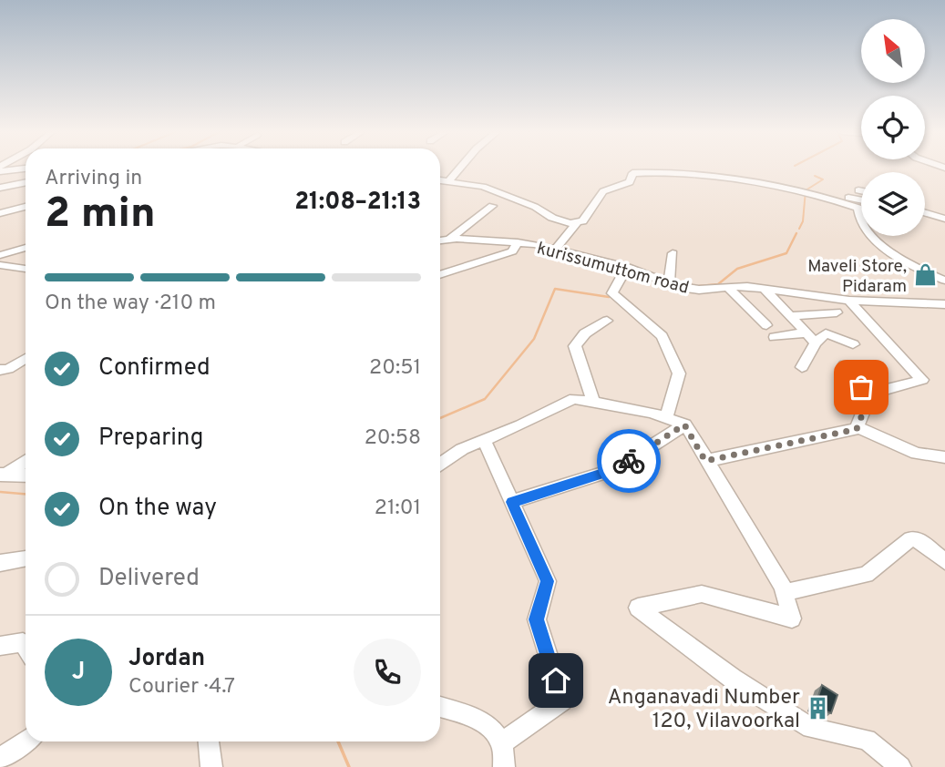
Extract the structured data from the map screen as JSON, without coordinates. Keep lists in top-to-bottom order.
{
  "streets": {
    "street": ["kurissumuttom road"]
  },
  "places": {
    "shop": ["Maveli Store, Pidaram"],
    "building": ["Anganavadi Number 120, Vilavoorkal"]
  },
  "north": "top left",
  "page": {
    "heading": ["2 min", "Arriving in", "21:08–21:13"],
    "panel": ["Jordan", "Courier · 4.7"],
    "bar": "On the way · 210 m",
    "list": [
      ["Confirmed", "20:51"],
      ["Preparing", "20:58"],
      ["On the way", "21:01"],
      "Delivered"
    ],
    "round": "J"
  }
}
